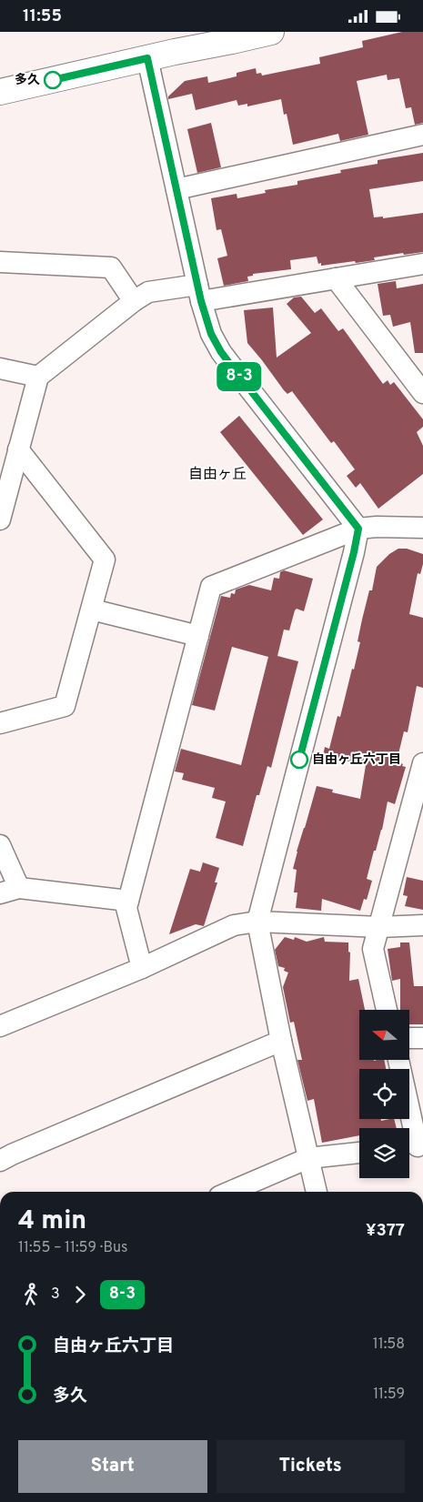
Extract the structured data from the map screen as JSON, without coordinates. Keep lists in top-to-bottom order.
{
  "districts": ["自由ヶ丘"],
  "places": ["多久", "自由ヶ丘六丁目"],
  "lines": ["bus line 8-3"],
  "north": "left",
  "page": {
    "status": "11:55",
    "on_map": "8-3",
    "heading": ["4 min", "11:55 – 11:59 · Bus", "¥377"],
    "legs": ["3", "8-3"],
    "list": [
      {
        "name": "自由ヶ丘六丁目",
        "value": "11:58"
      },
      {
        "name": "多久",
        "value": "11:59"
      }
    ],
    "buttons": ["Start", "Tickets"]
  }
}
